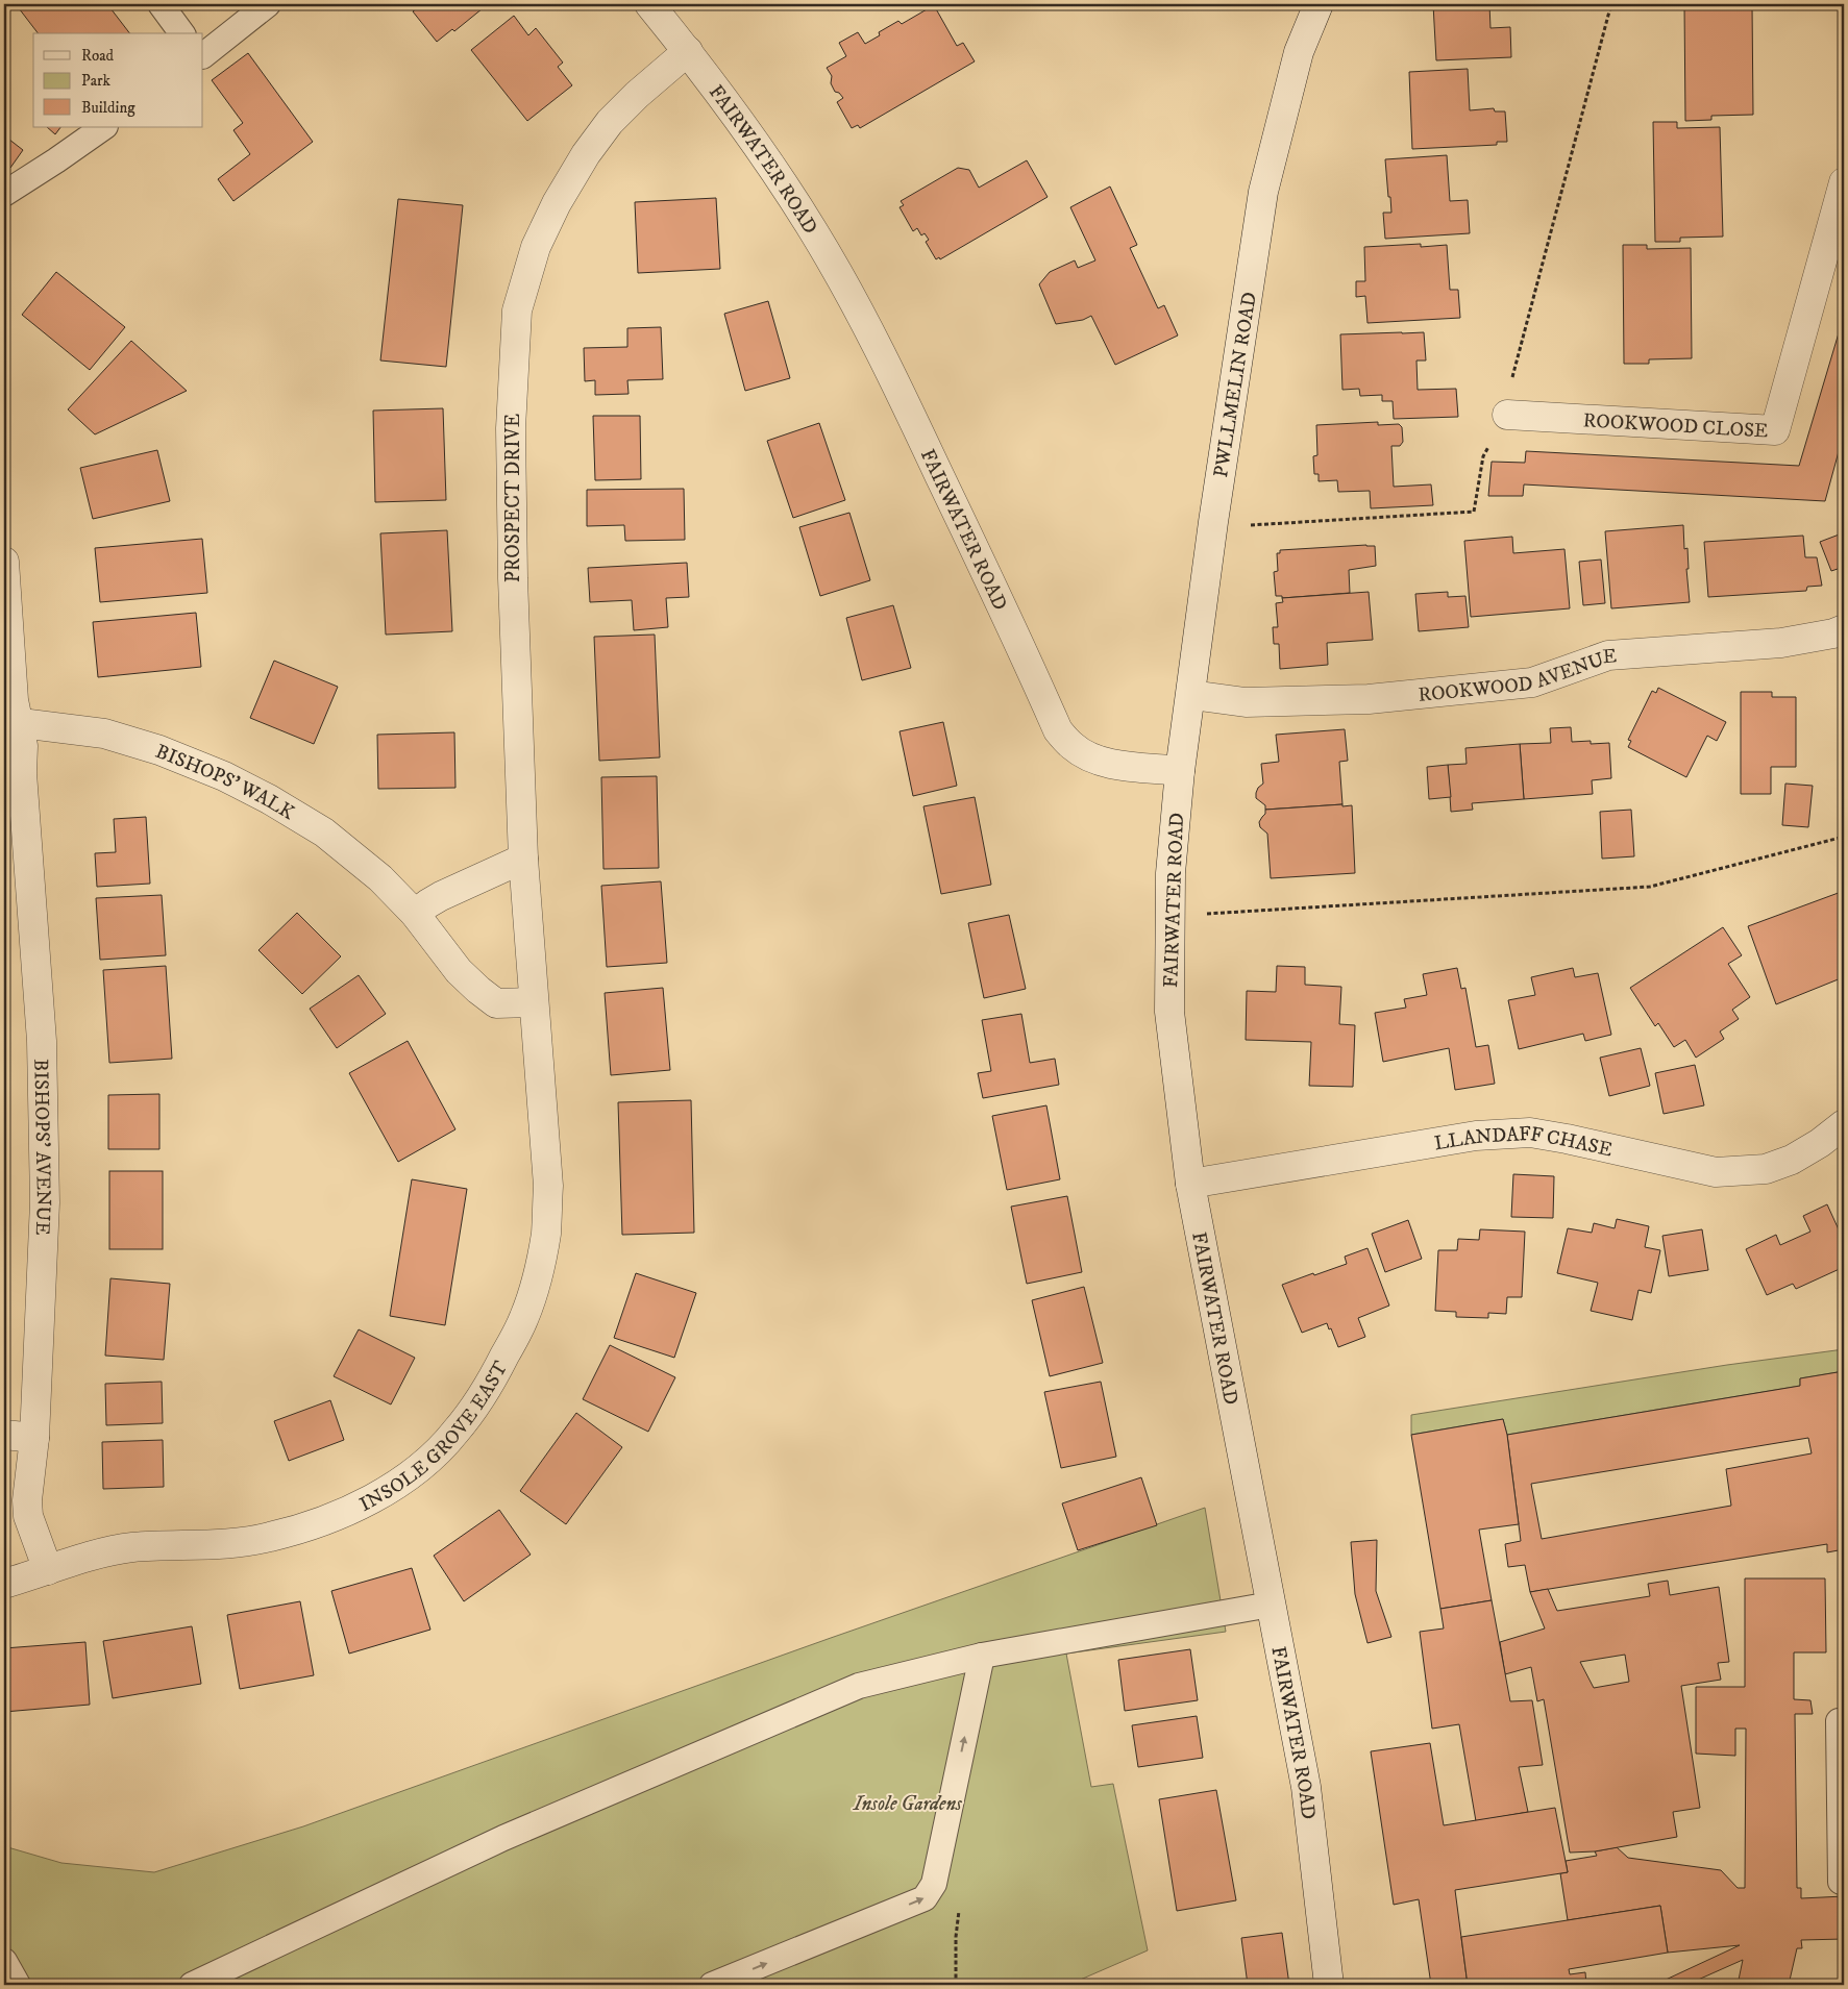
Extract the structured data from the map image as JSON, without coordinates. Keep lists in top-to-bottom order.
{
  "streets": {
    "street": [
      "FAIRWATER ROAD",
      "PWLLMELIN ROAD",
      "ROOKWOOD CLOSE",
      "PROSPECT DRIVE",
      "ROOKWOOD AVENUE",
      "BISHOPS' WALK",
      "BISHOPS' AVENUE",
      "LLANDAFF CHASE",
      "INSOLE GROVE EAST"
    ]
  },
  "crossings": [
    ["FAIRWATER ROAD", "PWLLMELIN ROAD"],
    ["FAIRWATER ROAD", "PROSPECT DRIVE"],
    ["FAIRWATER ROAD", "LLANDAFF CHASE"],
    ["PWLLMELIN ROAD", "ROOKWOOD AVENUE"],
    ["PROSPECT DRIVE", "BISHOPS' WALK"],
    ["PROSPECT DRIVE", "INSOLE GROVE EAST"],
    ["BISHOPS' WALK", "BISHOPS' AVENUE"],
    ["BISHOPS' WALK", "INSOLE GROVE EAST"],
    ["BISHOPS' AVENUE", "INSOLE GROVE EAST"]
  ],
  "parks": ["Insole Gardens"],
  "legend": ["Road", "Park", "Building"]
}
